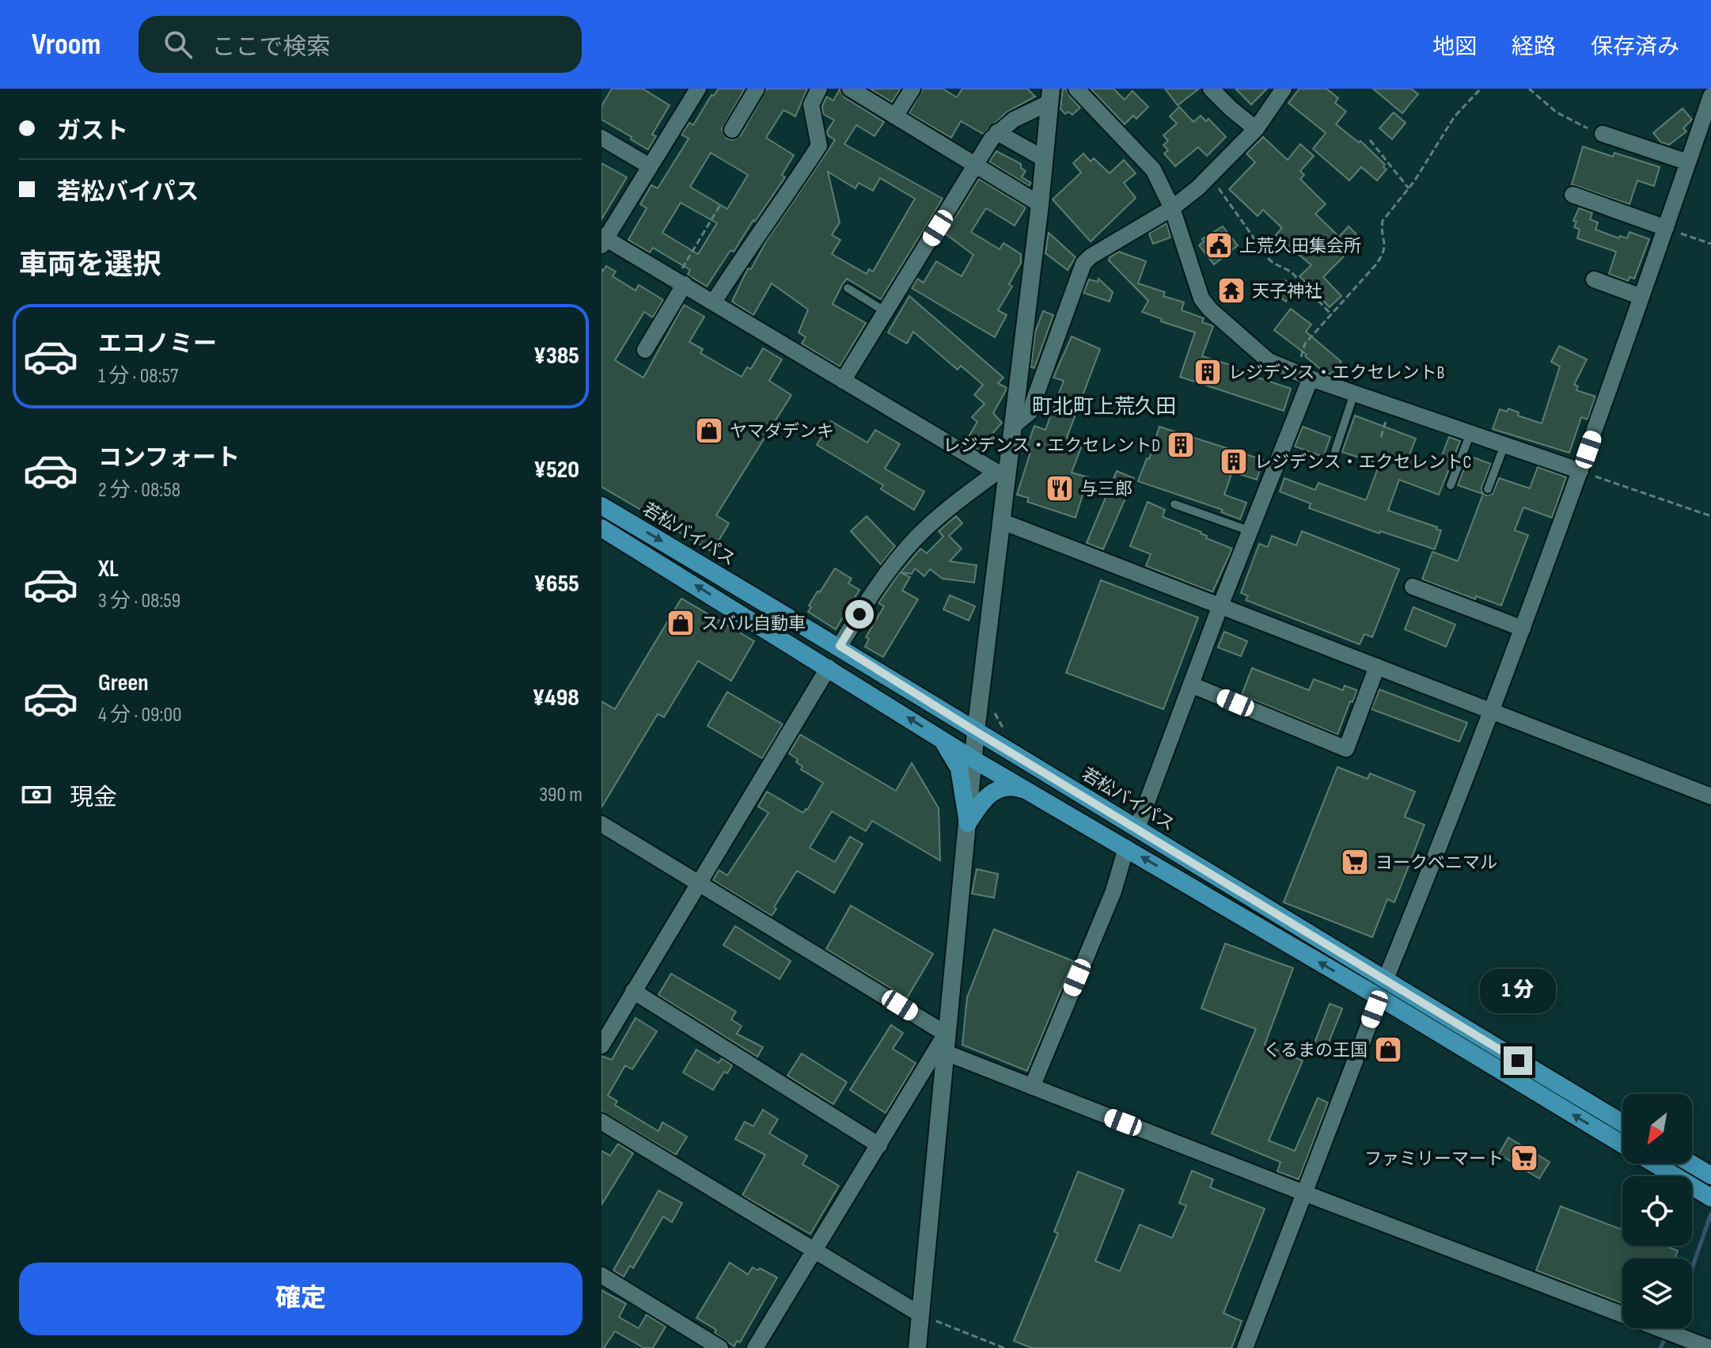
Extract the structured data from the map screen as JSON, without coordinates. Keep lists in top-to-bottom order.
{
  "streets": {
    "highway": ["若松バイパス"]
  },
  "districts": ["町北町上荒久田"],
  "places": {
    "public building": ["上荒久田集会所"],
    "temple": ["天子神社"],
    "building": ["レジデンス・エクセレントB", "レジデンス・エクセレントD", "レジデンス・エクセレントC"],
    "shop": ["ヤマダデンキ", "スバル自動車", "くるまの王国"],
    "restaurant": ["与三郎"],
    "supermarket": ["ヨークベニマル", "ファミリーマート"]
  },
  "north": "bottom left",
  "page": {
    "header": "Vroom",
    "search": "ここで検索",
    "nav": ["地図", "経路", "保存済み"],
    "banner": ["ガスト", "若松バイパス"],
    "heading": "車両を選択",
    "list": [
      {
        "name": "エコノミー",
        "note": "1 分 · 08:57",
        "value": "¥385"
      },
      {
        "name": "コンフォート",
        "note": "2 分 · 08:58",
        "value": "¥520"
      },
      {
        "name": "XL",
        "note": "3 分 · 08:59",
        "value": "¥655"
      },
      {
        "name": "Green",
        "note": "4 分 · 09:00",
        "value": "¥498"
      }
    ],
    "pay": ["現金", "390 m"],
    "bubble": "1 分",
    "buttons": "確定"
  }
}
